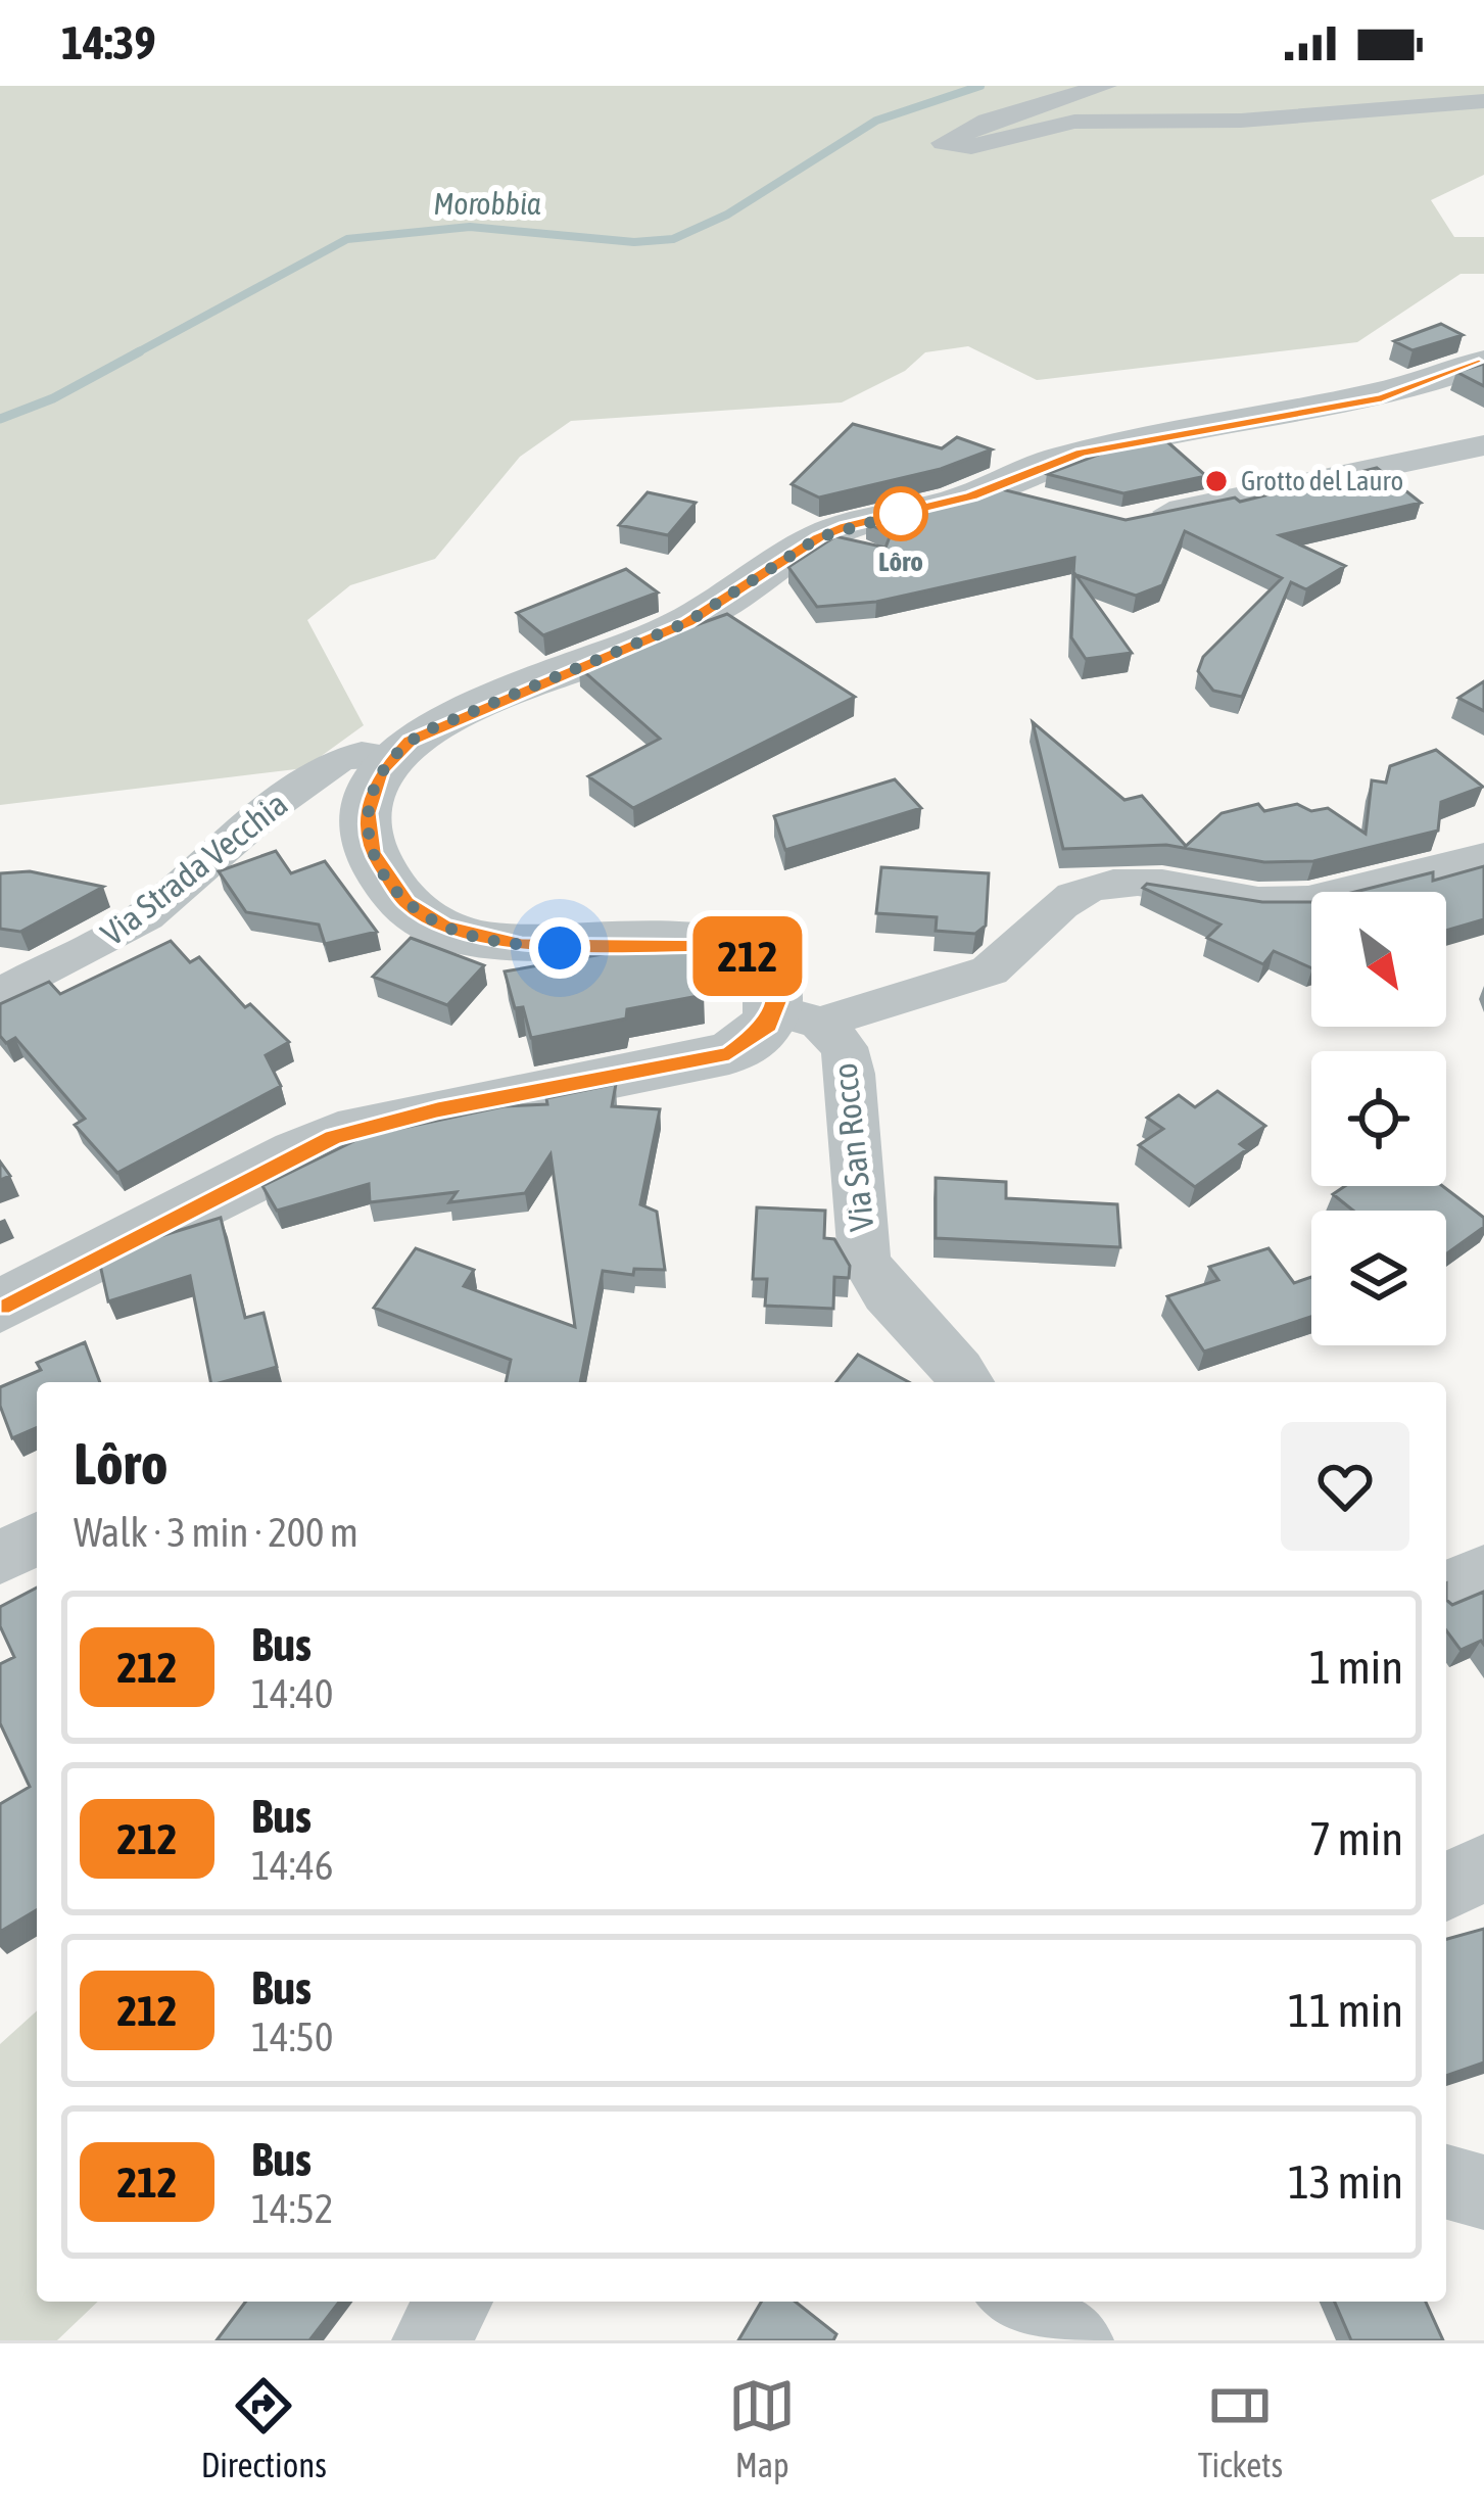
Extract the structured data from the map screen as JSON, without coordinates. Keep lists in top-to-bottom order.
{
  "streets": {
    "street": ["Via Strada Vecchia", "Via San Rocco"]
  },
  "water": ["Morobbia"],
  "places": ["Grotto del Lauro", "Lôro"],
  "lines": ["bus line 212"],
  "north": "bottom right",
  "page": {
    "status": "14:39",
    "on_map": "212",
    "heading": ["Lôro", "Walk · 3 min · 200 m"],
    "list": [
      {
        "mark": "212",
        "name": "Bus",
        "note": "14:40",
        "value": "1 min"
      },
      {
        "mark": "212",
        "name": "Bus",
        "note": "14:46",
        "value": "7 min"
      },
      {
        "mark": "212",
        "name": "Bus",
        "note": "14:50",
        "value": "11 min"
      },
      {
        "mark": "212",
        "name": "Bus",
        "note": "14:52",
        "value": "13 min"
      }
    ],
    "tabs": ["Directions", "Map", "Tickets"]
  }
}
